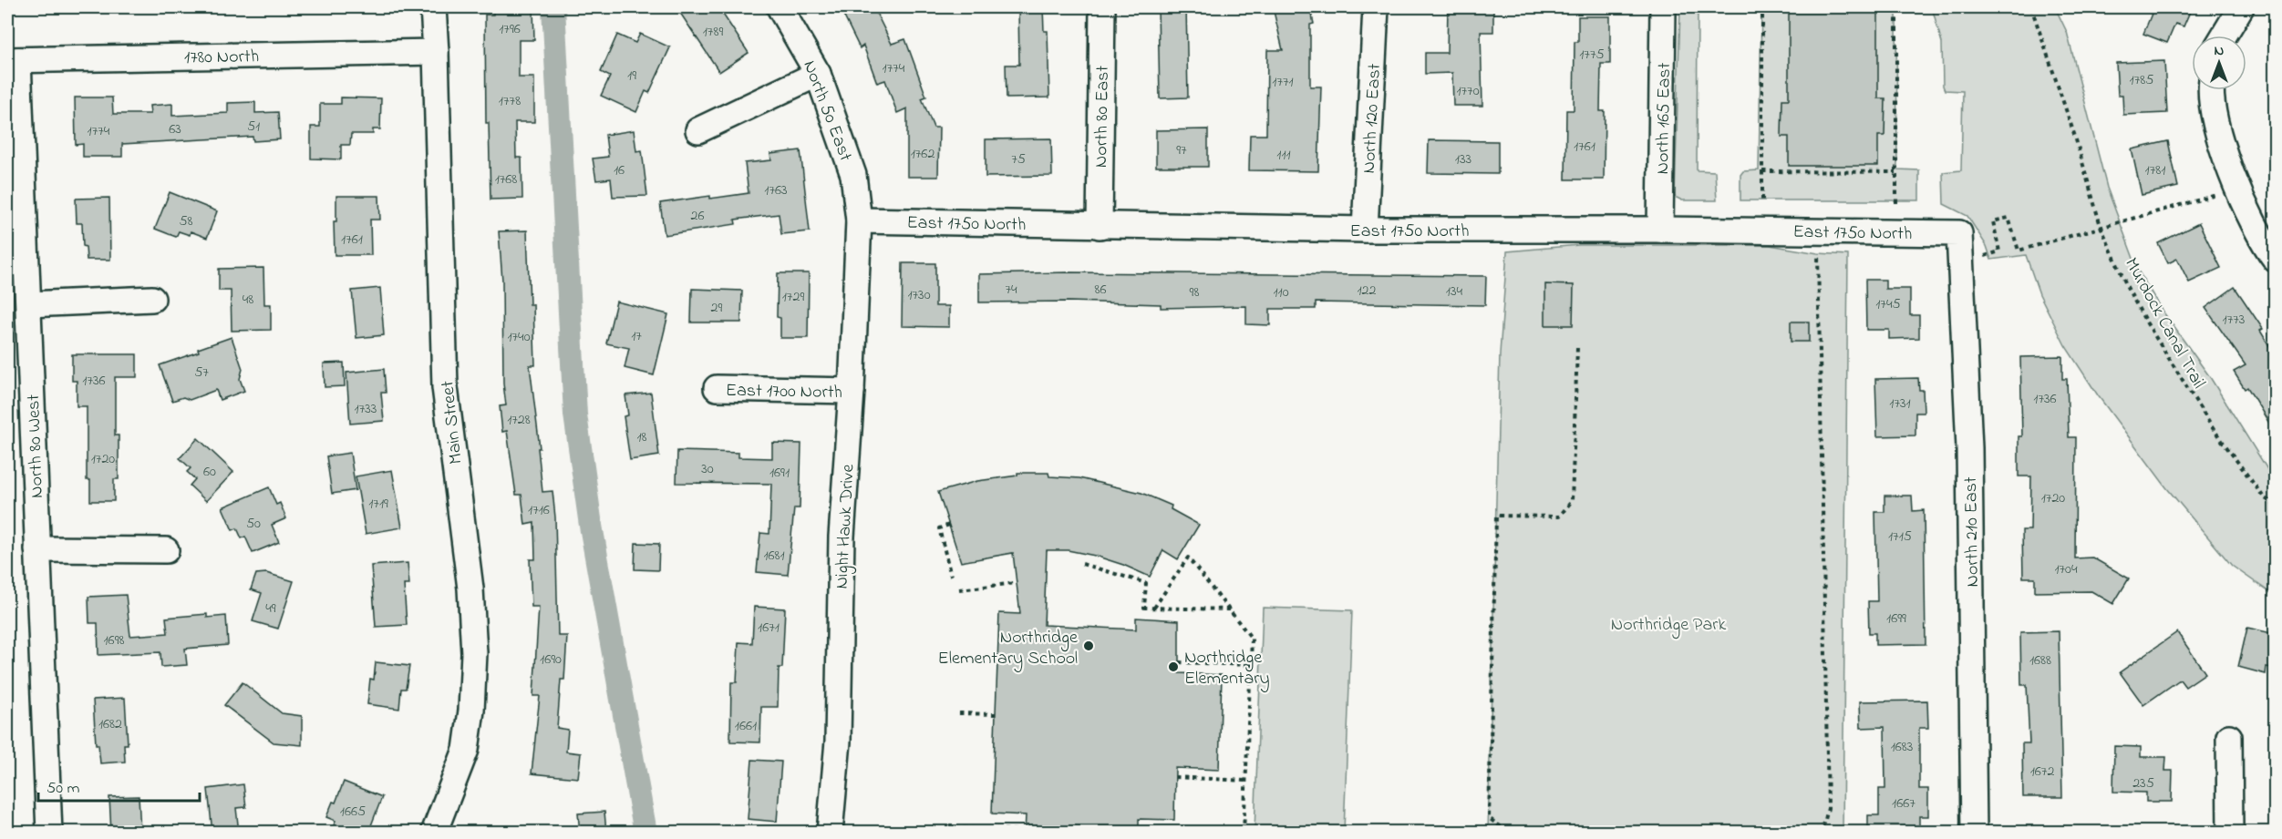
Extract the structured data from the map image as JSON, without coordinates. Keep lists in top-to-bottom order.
{
  "streets": {
    "street": [
      "1780 North",
      "North 50 East",
      "North 80 East",
      "North 120 East",
      "North 165 East",
      "East 1750 North",
      "East 1700 North",
      "Main Street",
      "North 80 West",
      "Night Hawk Drive",
      "North 210 East"
    ],
    "path": ["Murdock Canal Trail"]
  },
  "crossings": [
    ["1780 North", "Main Street"],
    ["1780 North", "North 80 West"],
    ["North 50 East", "East 1750 North"],
    ["North 50 East", "Night Hawk Drive"],
    ["North 80 East", "East 1750 North"],
    ["North 120 East", "East 1750 North"],
    ["North 165 East", "East 1750 North"],
    ["East 1750 North", "Night Hawk Drive"],
    ["East 1750 North", "North 210 East"],
    ["East 1700 North", "Night Hawk Drive"]
  ],
  "parks": ["Northridge Park"],
  "places": ["Northridge Elementary School", "Northridge Elementary"],
  "house_numbers": [
    "1796",
    "1789",
    "1775",
    "1774",
    "19",
    "1785",
    "1771",
    "1770",
    "1778",
    "51",
    "63",
    "1774",
    "1761",
    "97",
    "1762",
    "111",
    "75",
    "133",
    "16",
    "1781",
    "1768",
    "1763",
    "26",
    "58",
    "1761",
    "74",
    "86",
    "122",
    "134",
    "98",
    "110",
    "1730",
    "1729",
    "48",
    "1745",
    "29",
    "1773",
    "17",
    "1740",
    "57",
    "1736",
    "1736",
    "1731",
    "1733",
    "1728",
    "18",
    "1720",
    "30",
    "60",
    "1691",
    "1720",
    "1719",
    "1716",
    "50",
    "1715",
    "1681",
    "1704",
    "49",
    "1699",
    "1671",
    "1698",
    "1690",
    "1688",
    "1682",
    "1661",
    "1683",
    "1672",
    "235",
    "1667",
    "1665"
  ],
  "scale_bar": "50 m",
  "north": "top"
}
